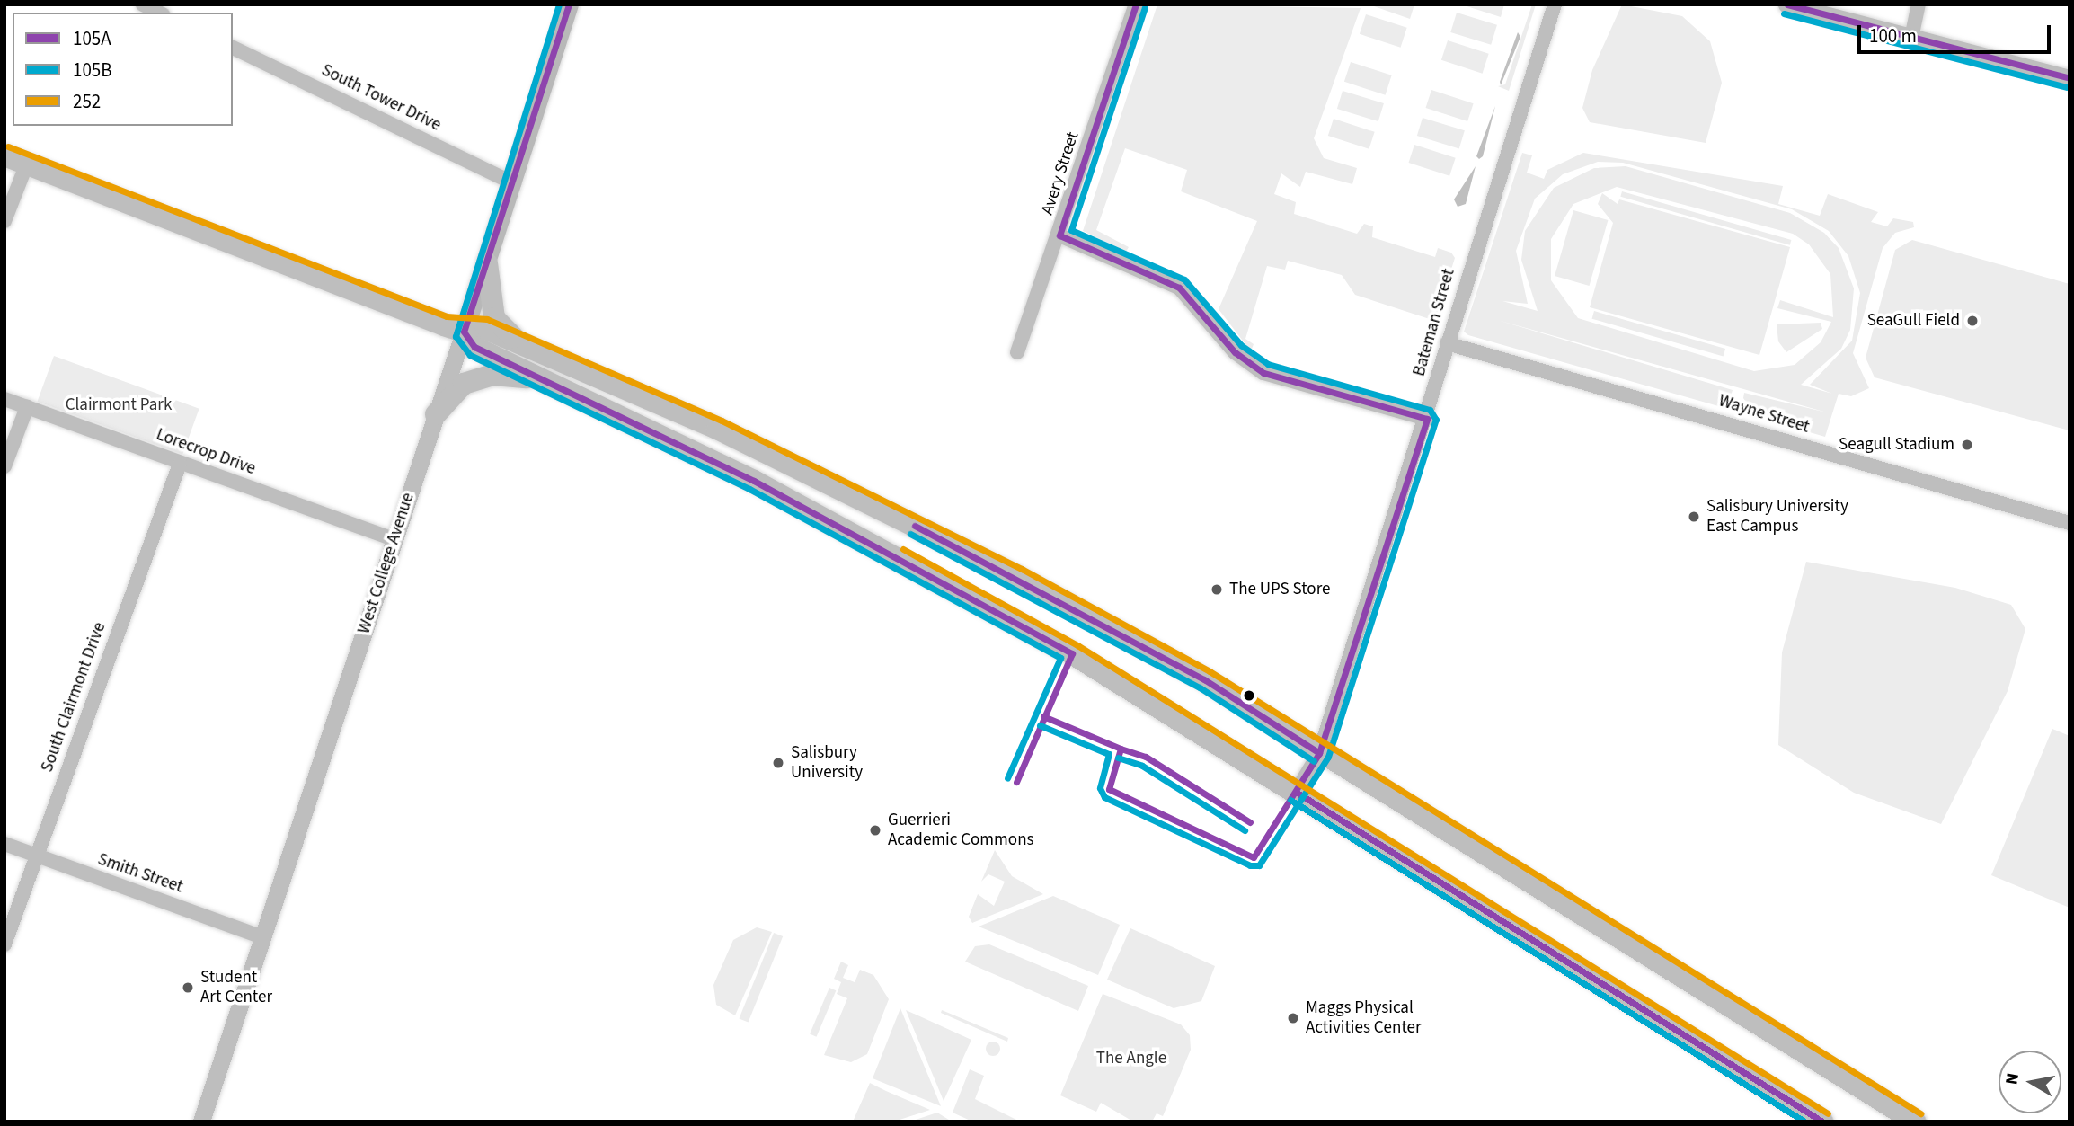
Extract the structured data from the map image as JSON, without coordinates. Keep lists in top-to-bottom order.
{
  "streets": {
    "main road": ["West College Avenue"],
    "street": [
      "South Tower Drive",
      "Avery Street",
      "Bateman Street",
      "Wayne Street",
      "Lorecrop Drive",
      "South Clairmont Drive",
      "Smith Street"
    ]
  },
  "crossings": [
    ["South Tower Drive", "West College Avenue"],
    ["Bateman Street", "Wayne Street"],
    ["Lorecrop Drive", "West College Avenue"],
    ["Lorecrop Drive", "South Clairmont Drive"],
    ["West College Avenue", "Smith Street"],
    ["South Clairmont Drive", "Smith Street"]
  ],
  "parks": ["Clairmont Park", "The Angle"],
  "places": [
    "SeaGull Field",
    "Seagull Stadium",
    "Salisbury University East Campus",
    "The UPS Store",
    "Salisbury University",
    "Guerrieri Academic Commons",
    "Student Art Center",
    "Maggs Physical Activities Center"
  ],
  "lines": ["transit line 105A", "transit line 105B", "transit line 252"],
  "legend": ["105A", "105B", "252"],
  "scale_bar": "100 m",
  "north": "left"
}
